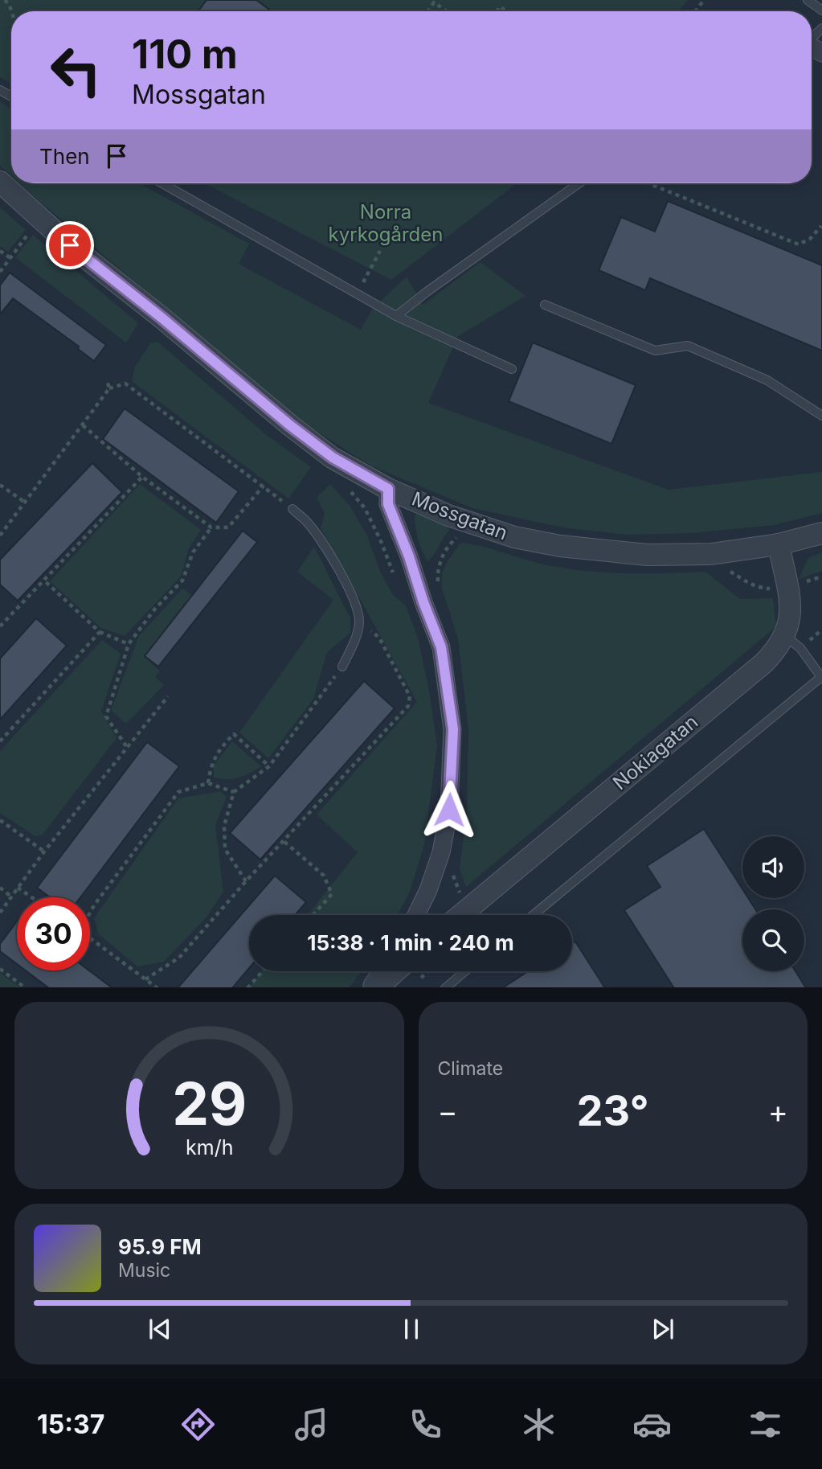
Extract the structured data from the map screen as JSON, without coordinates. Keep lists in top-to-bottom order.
{
  "streets": {
    "street": ["Mossgatan", "Nokiagatan"]
  },
  "crossings": [
    ["Mossgatan", "Nokiagatan"]
  ],
  "parks": ["Norra kyrkogården"],
  "page": {
    "turn": ["110 m", "Mossgatan"],
    "then": "Then",
    "limit": "30",
    "trip": "15:38 · 1 min · 240 m",
    "tile": "Climate",
    "heat": ["−", "23°", "+"],
    "song": ["95.9 FM", "Music"],
    "tabs": "15:37",
    "gauge": ["29", "km/h"]
  }
}
